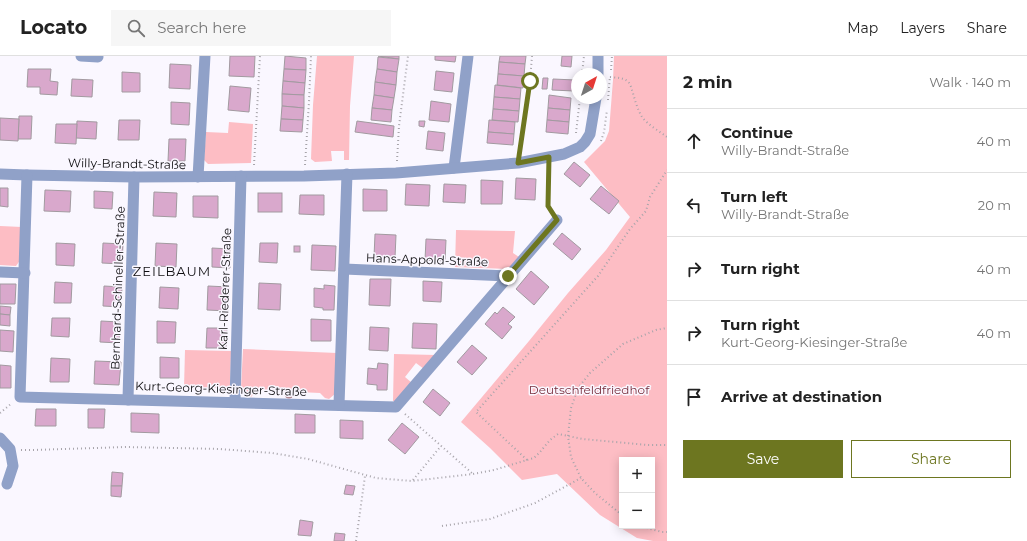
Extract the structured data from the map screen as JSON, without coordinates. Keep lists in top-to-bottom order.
{
  "streets": {
    "street": [
      "Willy-Brandt-Straße",
      "Hans-Appold-Straße",
      "Bernhard-Schineller-Straße",
      "Karl-Riederer-Straße",
      "Kurt-Georg-Kiesinger-Straße"
    ]
  },
  "crossings": [
    ["Willy-Brandt-Straße", "Bernhard-Schineller-Straße"],
    ["Willy-Brandt-Straße", "Karl-Riederer-Straße"],
    ["Willy-Brandt-Straße", "Kurt-Georg-Kiesinger-Straße"],
    ["Bernhard-Schineller-Straße", "Kurt-Georg-Kiesinger-Straße"],
    ["Karl-Riederer-Straße", "Kurt-Georg-Kiesinger-Straße"]
  ],
  "districts": ["ZEILBAUM"],
  "parks": ["Deutschfeldfriedhof"],
  "north": "top right",
  "page": {
    "header": "Locato",
    "search": "Search here",
    "nav": ["Map", "Layers", "Share"],
    "heading": ["2 min", "Walk · 140 m"],
    "list": [
      ["Continue", "Willy-Brandt-Straße", "40 m"],
      ["Turn left", "Willy-Brandt-Straße", "20 m"],
      ["Turn right", "40 m"],
      ["Turn right", "Kurt-Georg-Kiesinger-Straße", "40 m"],
      "Arrive at destination"
    ],
    "buttons": ["Save", "Share"],
    "map_buttons": ["+", "−"]
  }
}
